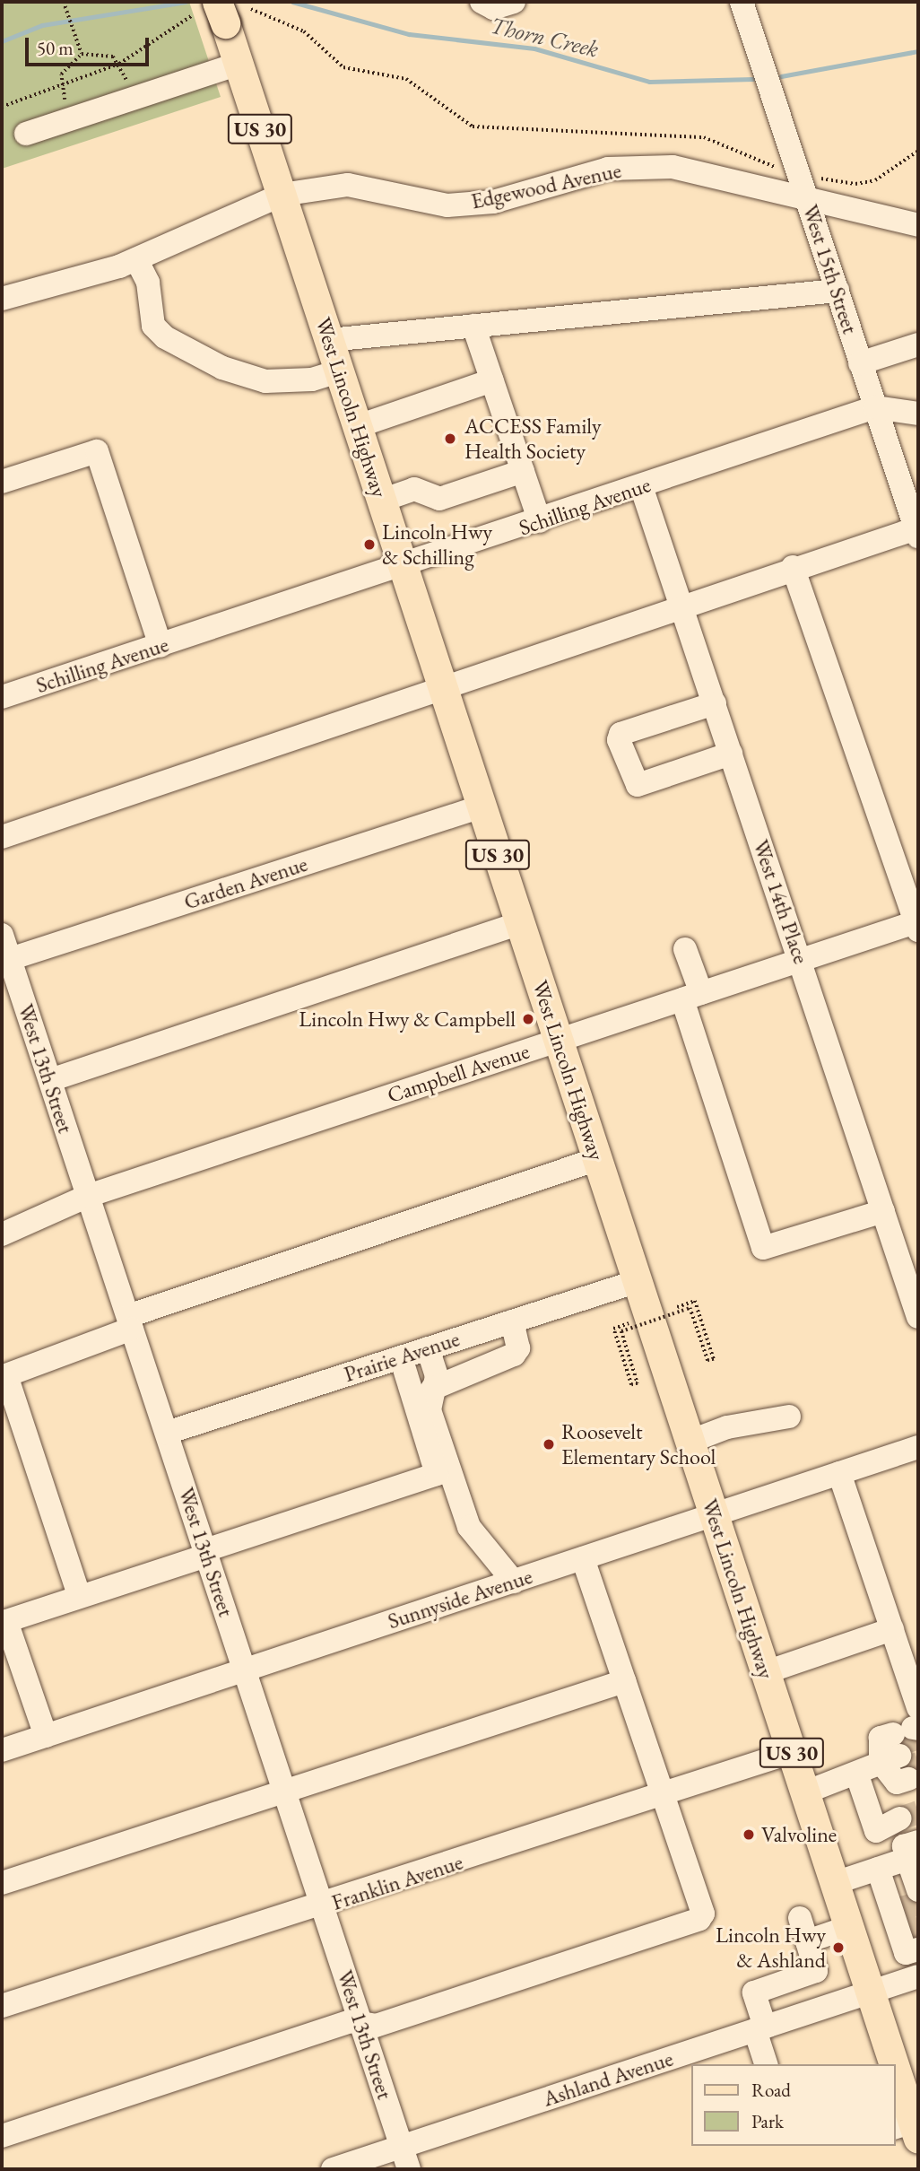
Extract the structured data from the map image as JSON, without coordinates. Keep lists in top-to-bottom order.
{
  "streets": {
    "main road": ["US 30", "West Lincoln Highway"],
    "street": [
      "Edgewood Avenue",
      "West 15th Street",
      "Schilling Avenue",
      "Garden Avenue",
      "West 14th Place",
      "West 13th Street",
      "Campbell Avenue",
      "Prairie Avenue",
      "Sunnyside Avenue",
      "Franklin Avenue",
      "Ashland Avenue"
    ]
  },
  "crossings": [
    ["Edgewood Avenue", "West 15th Street"],
    ["Edgewood Avenue", "West Lincoln Highway"],
    ["West 15th Street", "Schilling Avenue"],
    ["West Lincoln Highway", "Schilling Avenue"],
    ["West Lincoln Highway", "Garden Avenue"],
    ["West Lincoln Highway", "Campbell Avenue"],
    ["West Lincoln Highway", "Prairie Avenue"],
    ["West Lincoln Highway", "Sunnyside Avenue"],
    ["West Lincoln Highway", "Franklin Avenue"],
    ["West Lincoln Highway", "Ashland Avenue"],
    ["Schilling Avenue", "West 14th Place"],
    ["Garden Avenue", "West 13th Street"],
    ["West 14th Place", "Campbell Avenue"],
    ["West 13th Street", "Campbell Avenue"],
    ["West 13th Street", "Prairie Avenue"],
    ["West 13th Street", "Sunnyside Avenue"],
    ["West 13th Street", "Franklin Avenue"],
    ["West 13th Street", "Ashland Avenue"]
  ],
  "water": ["Thorn Creek"],
  "places": [
    "ACCESS Family Health Society",
    "Lincoln Hwy & Schilling",
    "Lincoln Hwy & Campbell",
    "Roosevelt Elementary School",
    "Valvoline",
    "Lincoln Hwy & Ashland"
  ],
  "legend": ["Road", "Park"],
  "scale_bar": "50 m"
}
